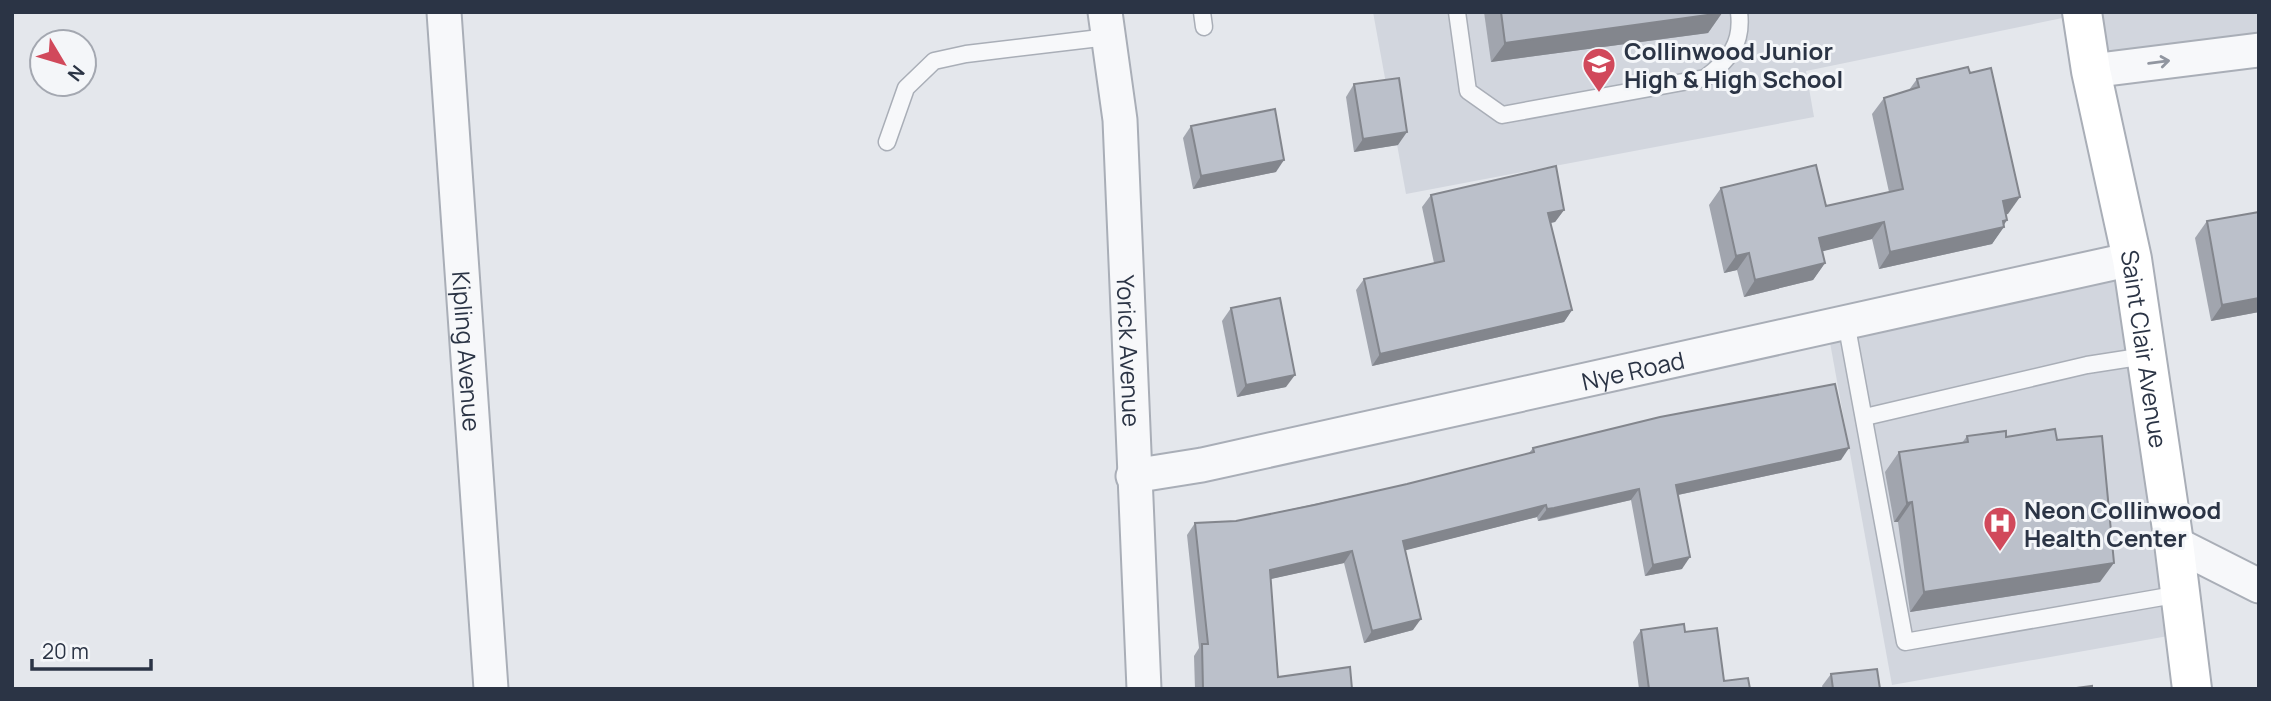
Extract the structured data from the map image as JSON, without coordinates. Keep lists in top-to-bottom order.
{
  "streets": {
    "street": [
      "Saint Clair Avenue",
      "Yorick Avenue",
      "Kipling Avenue",
      "Nye Road"
    ]
  },
  "crossings": [
    ["Saint Clair Avenue", "Nye Road"],
    ["Yorick Avenue", "Nye Road"]
  ],
  "places": {
    "school or university": ["Collinwood Junior High & High School"],
    "hospital": ["Neon Collinwood Health Center"]
  },
  "scale_bar": "20 m",
  "north": "bottom right"
}
